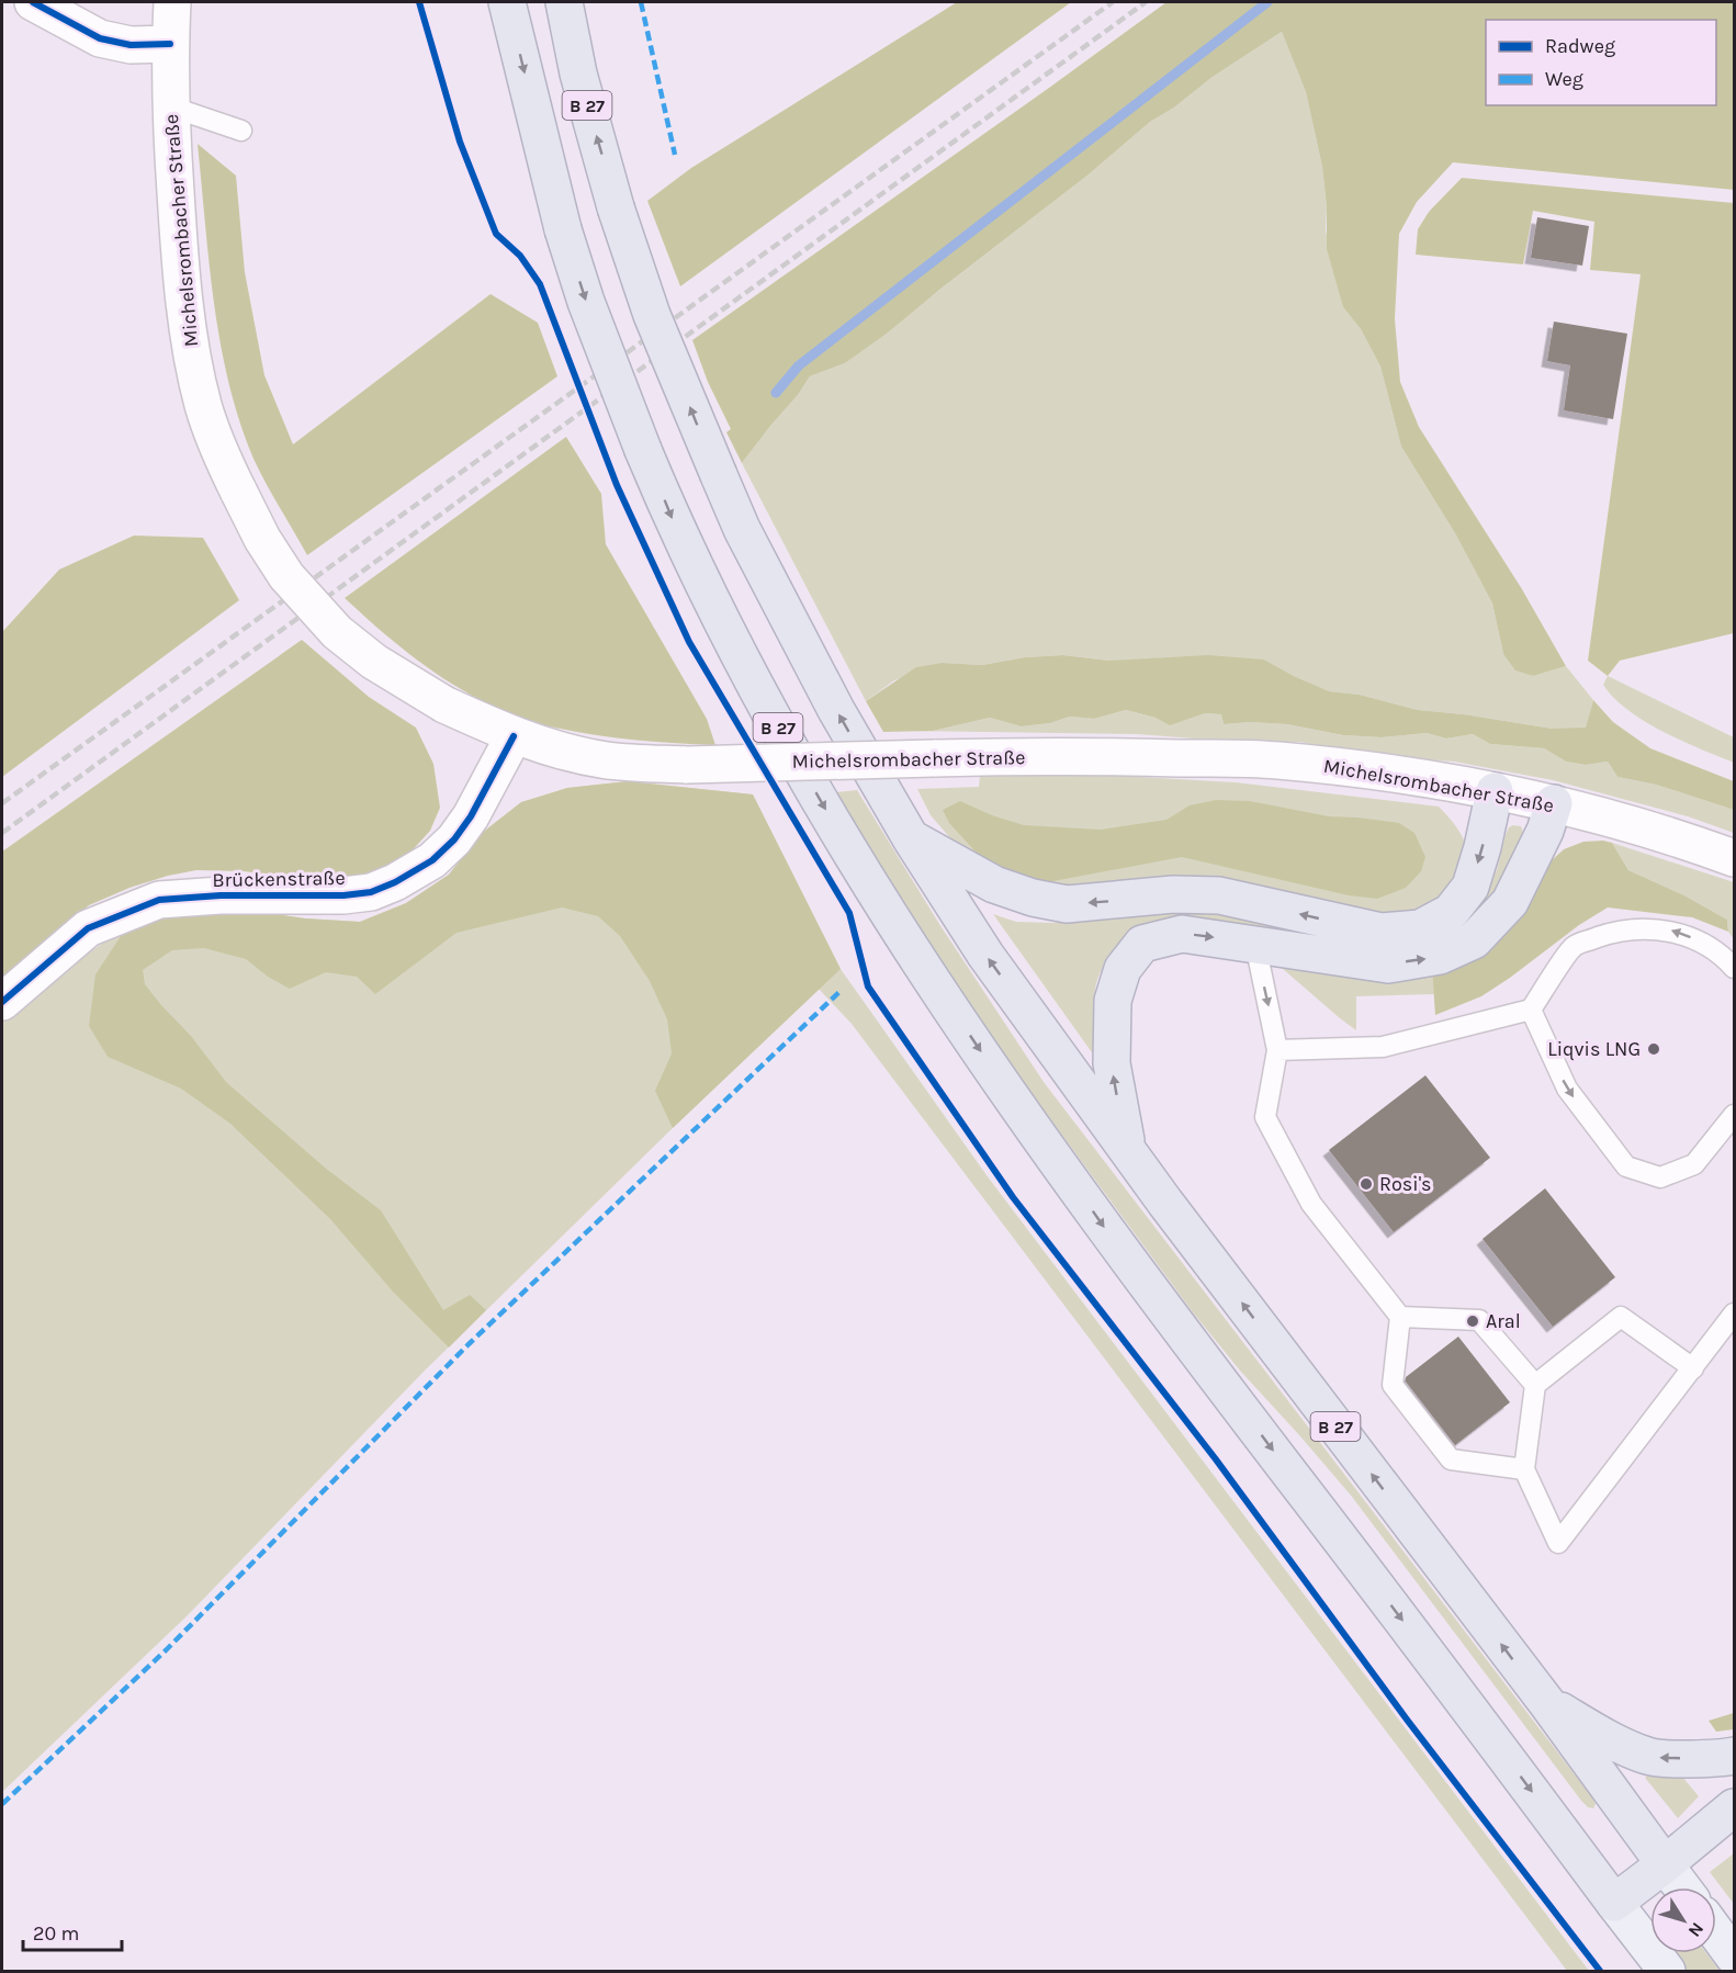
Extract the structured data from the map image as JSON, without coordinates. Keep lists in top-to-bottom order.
{
  "streets": {
    "highway": ["B 27"],
    "main road": ["Michelsrombacher Straße", "Brückenstraße"]
  },
  "crossings": [
    ["Michelsrombacher Straße", "Brückenstraße"]
  ],
  "places": ["Liqvis LNG", "Rosi's", "Aral"],
  "legend": ["Radweg", "Weg"],
  "scale_bar": "20 m",
  "north": "bottom right"
}
